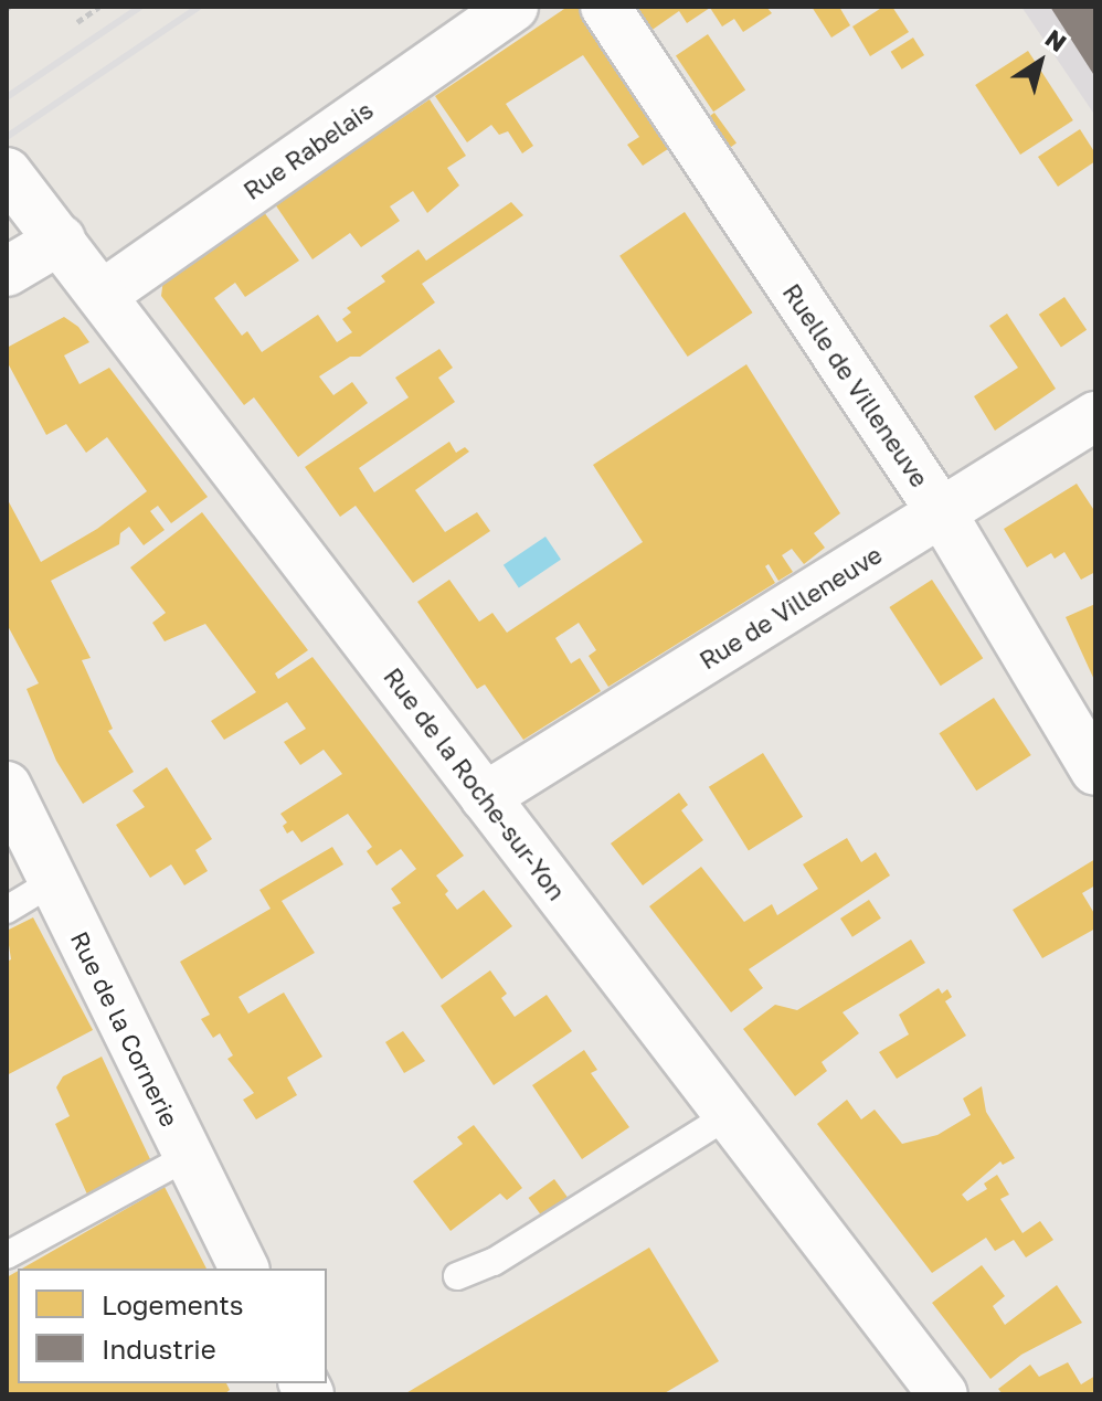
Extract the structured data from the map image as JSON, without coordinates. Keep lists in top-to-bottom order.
{
  "streets": {
    "street": [
      "Rue Rabelais",
      "Ruelle de Villeneuve",
      "Rue de Villeneuve",
      "Rue de la Roche-sur-Yon",
      "Rue de la Cornerie"
    ]
  },
  "crossings": [
    ["Rue Rabelais", "Rue de la Roche-sur-Yon"],
    ["Ruelle de Villeneuve", "Rue de Villeneuve"],
    ["Rue de Villeneuve", "Rue de la Roche-sur-Yon"]
  ],
  "legend": ["Logements", "Industrie"],
  "north": "top right"
}
